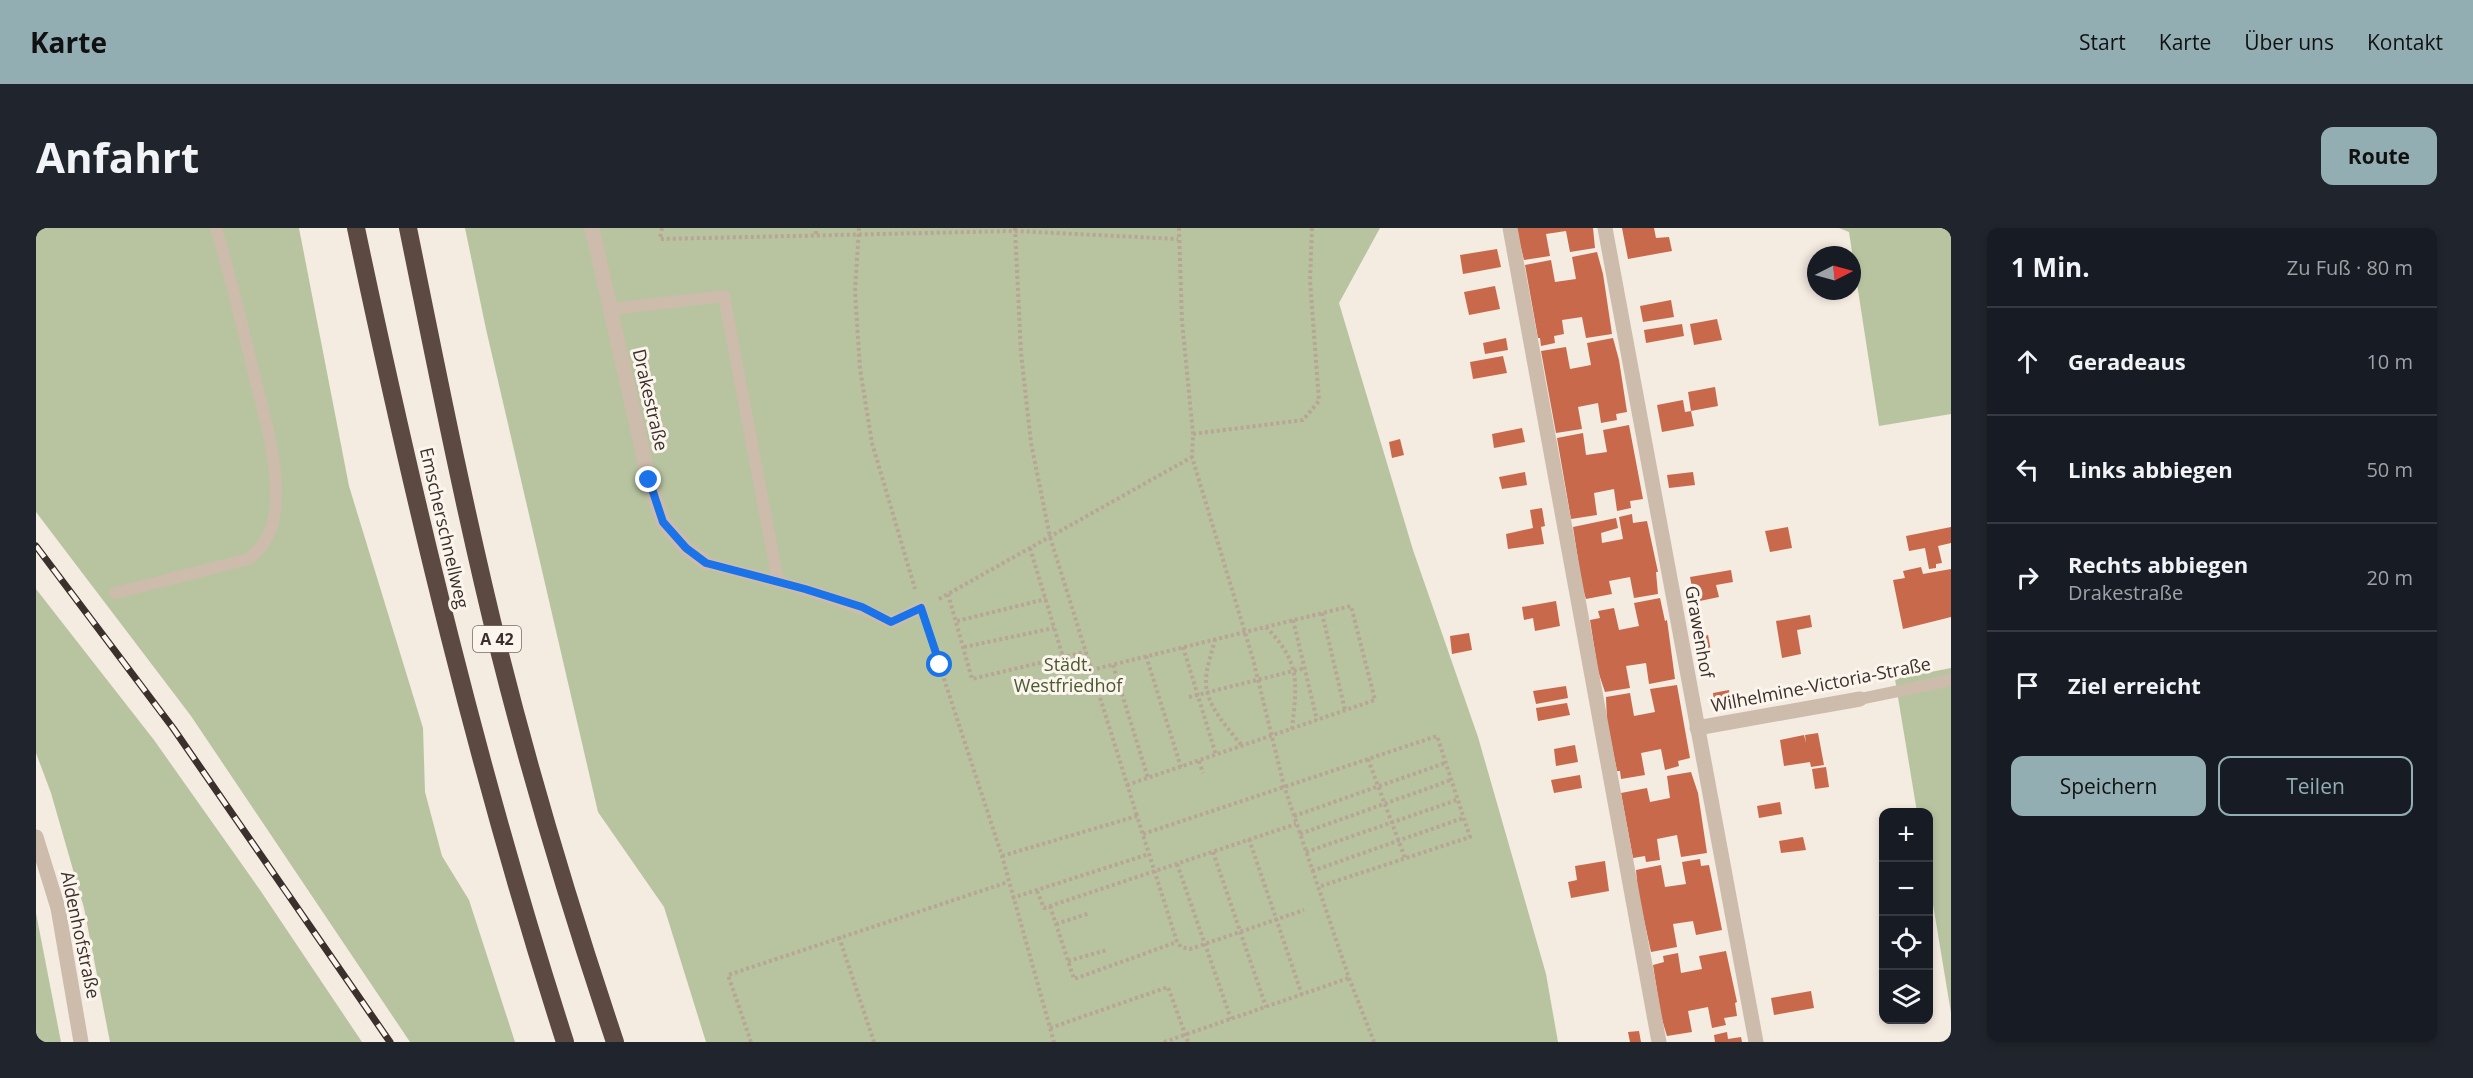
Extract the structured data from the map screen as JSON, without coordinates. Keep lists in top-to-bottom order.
{
  "streets": {
    "highway": ["Emscherschnellweg", "A 42"],
    "street": [
      "Drakestraße",
      "Grawenhof",
      "Wilhelmine-Victoria-Straße",
      "Aldenhofstraße"
    ]
  },
  "crossings": [
    ["Grawenhof", "Wilhelmine-Victoria-Straße"]
  ],
  "parks": ["Städt. Westfriedhof"],
  "north": "right",
  "page": {
    "header": "Karte",
    "nav": [
      "Start",
      "Karte",
      "Über uns",
      "Kontakt"
    ],
    "buttons": [
      "Route",
      ["Speichern", "Teilen"]
    ],
    "title": "Anfahrt",
    "heading": ["1 Min.", "Zu Fuß · 80 m"],
    "list": [
      ["Geradeaus", "10 m"],
      ["Links abbiegen", "50 m"],
      ["Rechts abbiegen", "Drakestraße", "20 m"],
      "Ziel erreicht"
    ],
    "map_buttons": ["+", "−"]
  }
}
